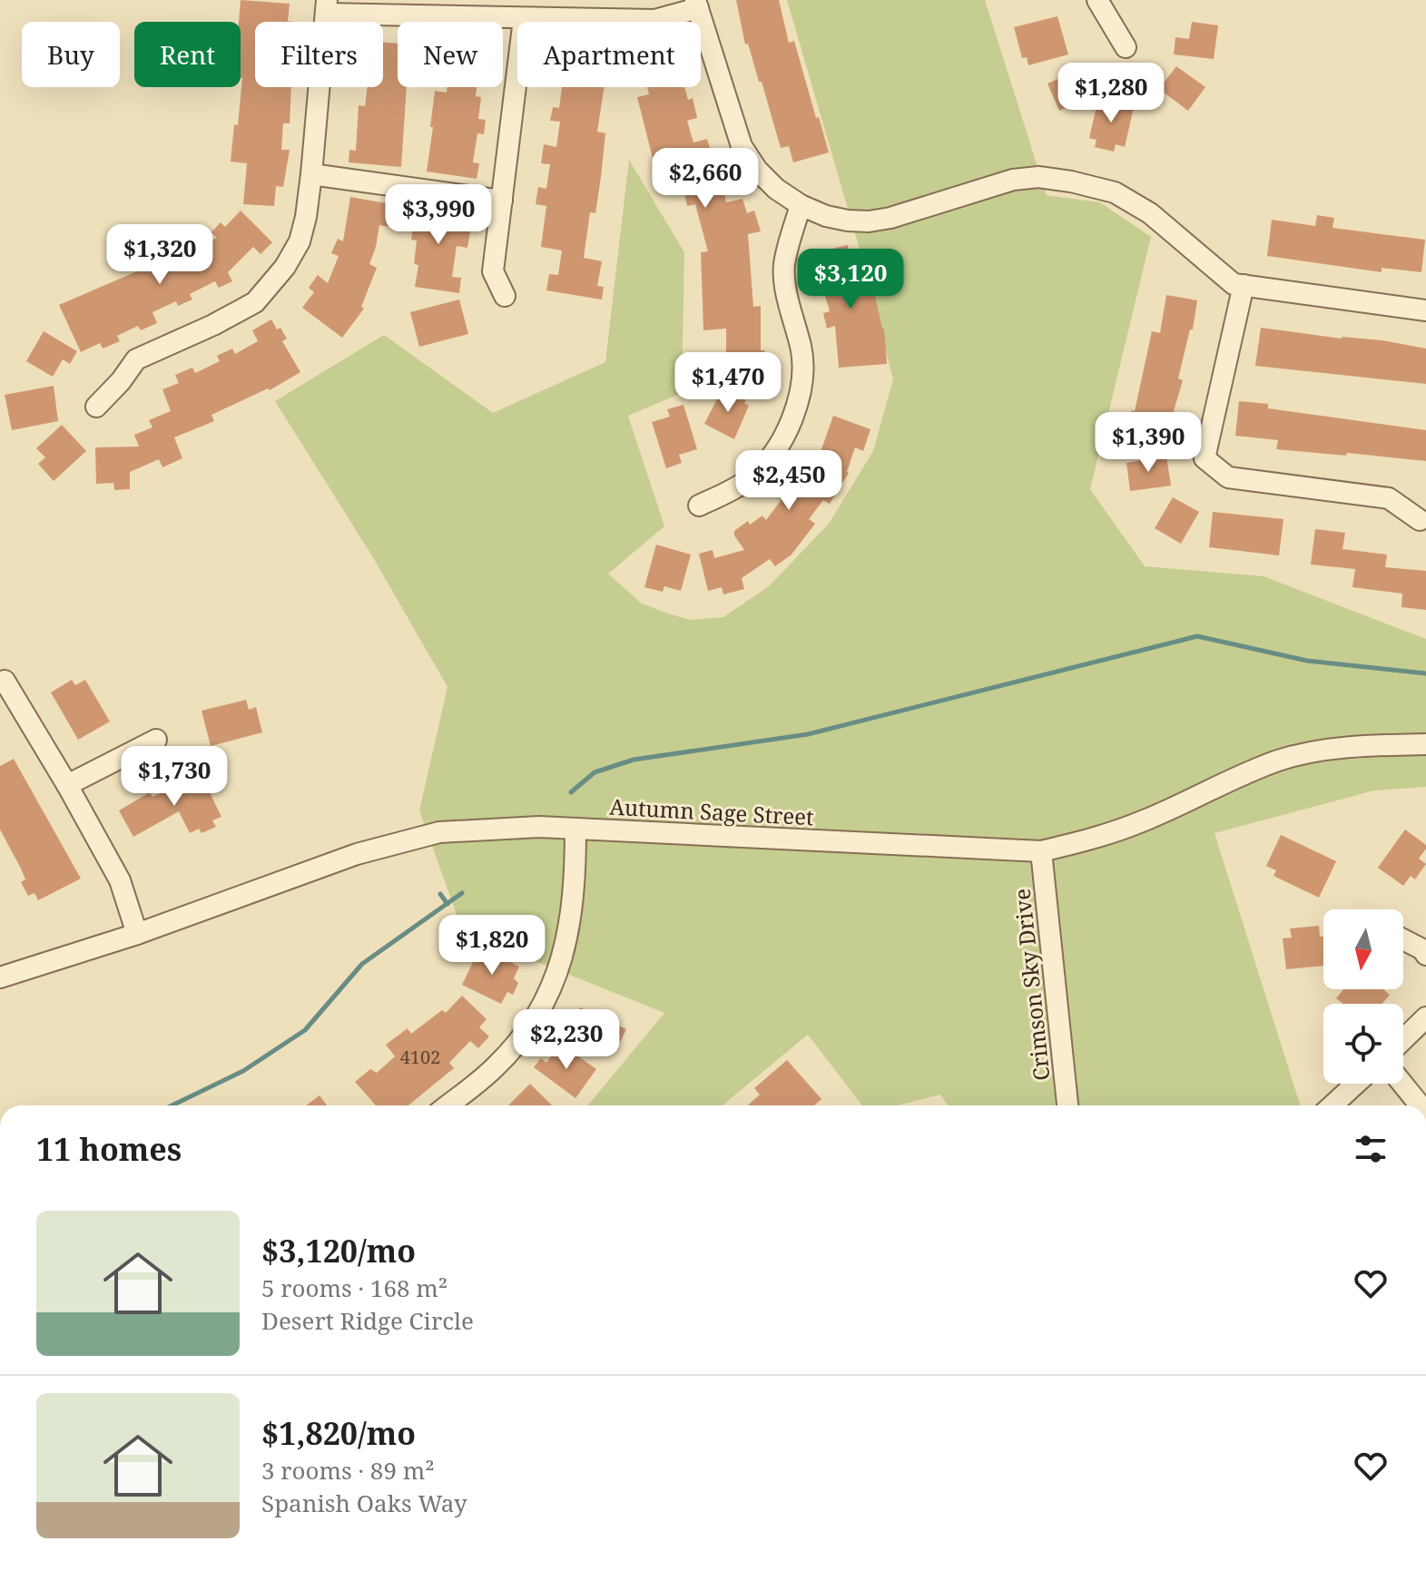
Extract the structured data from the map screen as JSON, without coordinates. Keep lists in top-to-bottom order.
{
  "streets": {
    "street": ["Autumn Sage Street", "Crimson Sky Drive"]
  },
  "crossings": [
    ["Autumn Sage Street", "Crimson Sky Drive"]
  ],
  "house_numbers": ["4102"],
  "north": "bottom",
  "page": {
    "chip": [
      "Buy",
      "Rent",
      "Filters",
      "New",
      "Apartment"
    ],
    "price": [
      "$1,280",
      "$2,660",
      "$3,990",
      "$1,320",
      "$3,120",
      "$1,470",
      "$1,390",
      "$2,450",
      "$1,730",
      "$1,820",
      "$2,230"
    ],
    "heading": "11 homes",
    "list": [
      {
        "name": "$3,120/mo",
        "note": "5 rooms · 168 m² · Desert Ridge Circle"
      },
      {
        "name": "$1,820/mo",
        "note": "3 rooms · 89 m² · Spanish Oaks Way"
      }
    ]
  }
}
